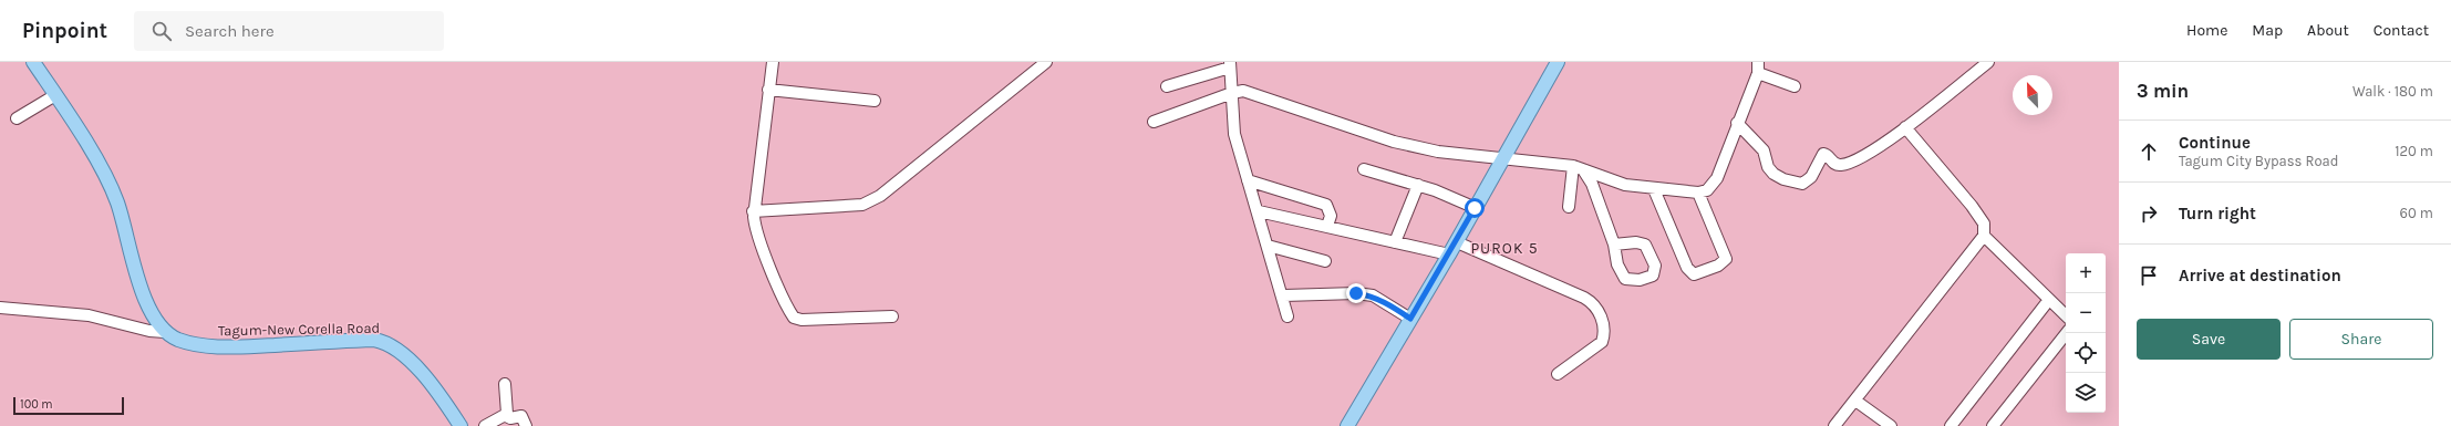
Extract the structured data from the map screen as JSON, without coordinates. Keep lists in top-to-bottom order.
{
  "streets": {
    "main road": ["Tagum-New Corella Road"]
  },
  "districts": ["PUROK 5"],
  "scale_bar": "100 m",
  "north": "top left",
  "page": {
    "header": "Pinpoint",
    "search": "Search here",
    "nav": [
      "Home",
      "Map",
      "About",
      "Contact"
    ],
    "heading": ["3 min", "Walk · 180 m"],
    "list": [
      ["Continue", "Tagum City Bypass Road", "120 m"],
      ["Turn right", "60 m"],
      "Arrive at destination"
    ],
    "map_buttons": ["+", "−"],
    "buttons": ["Save", "Share"],
    "scale": "100 m"
  }
}
